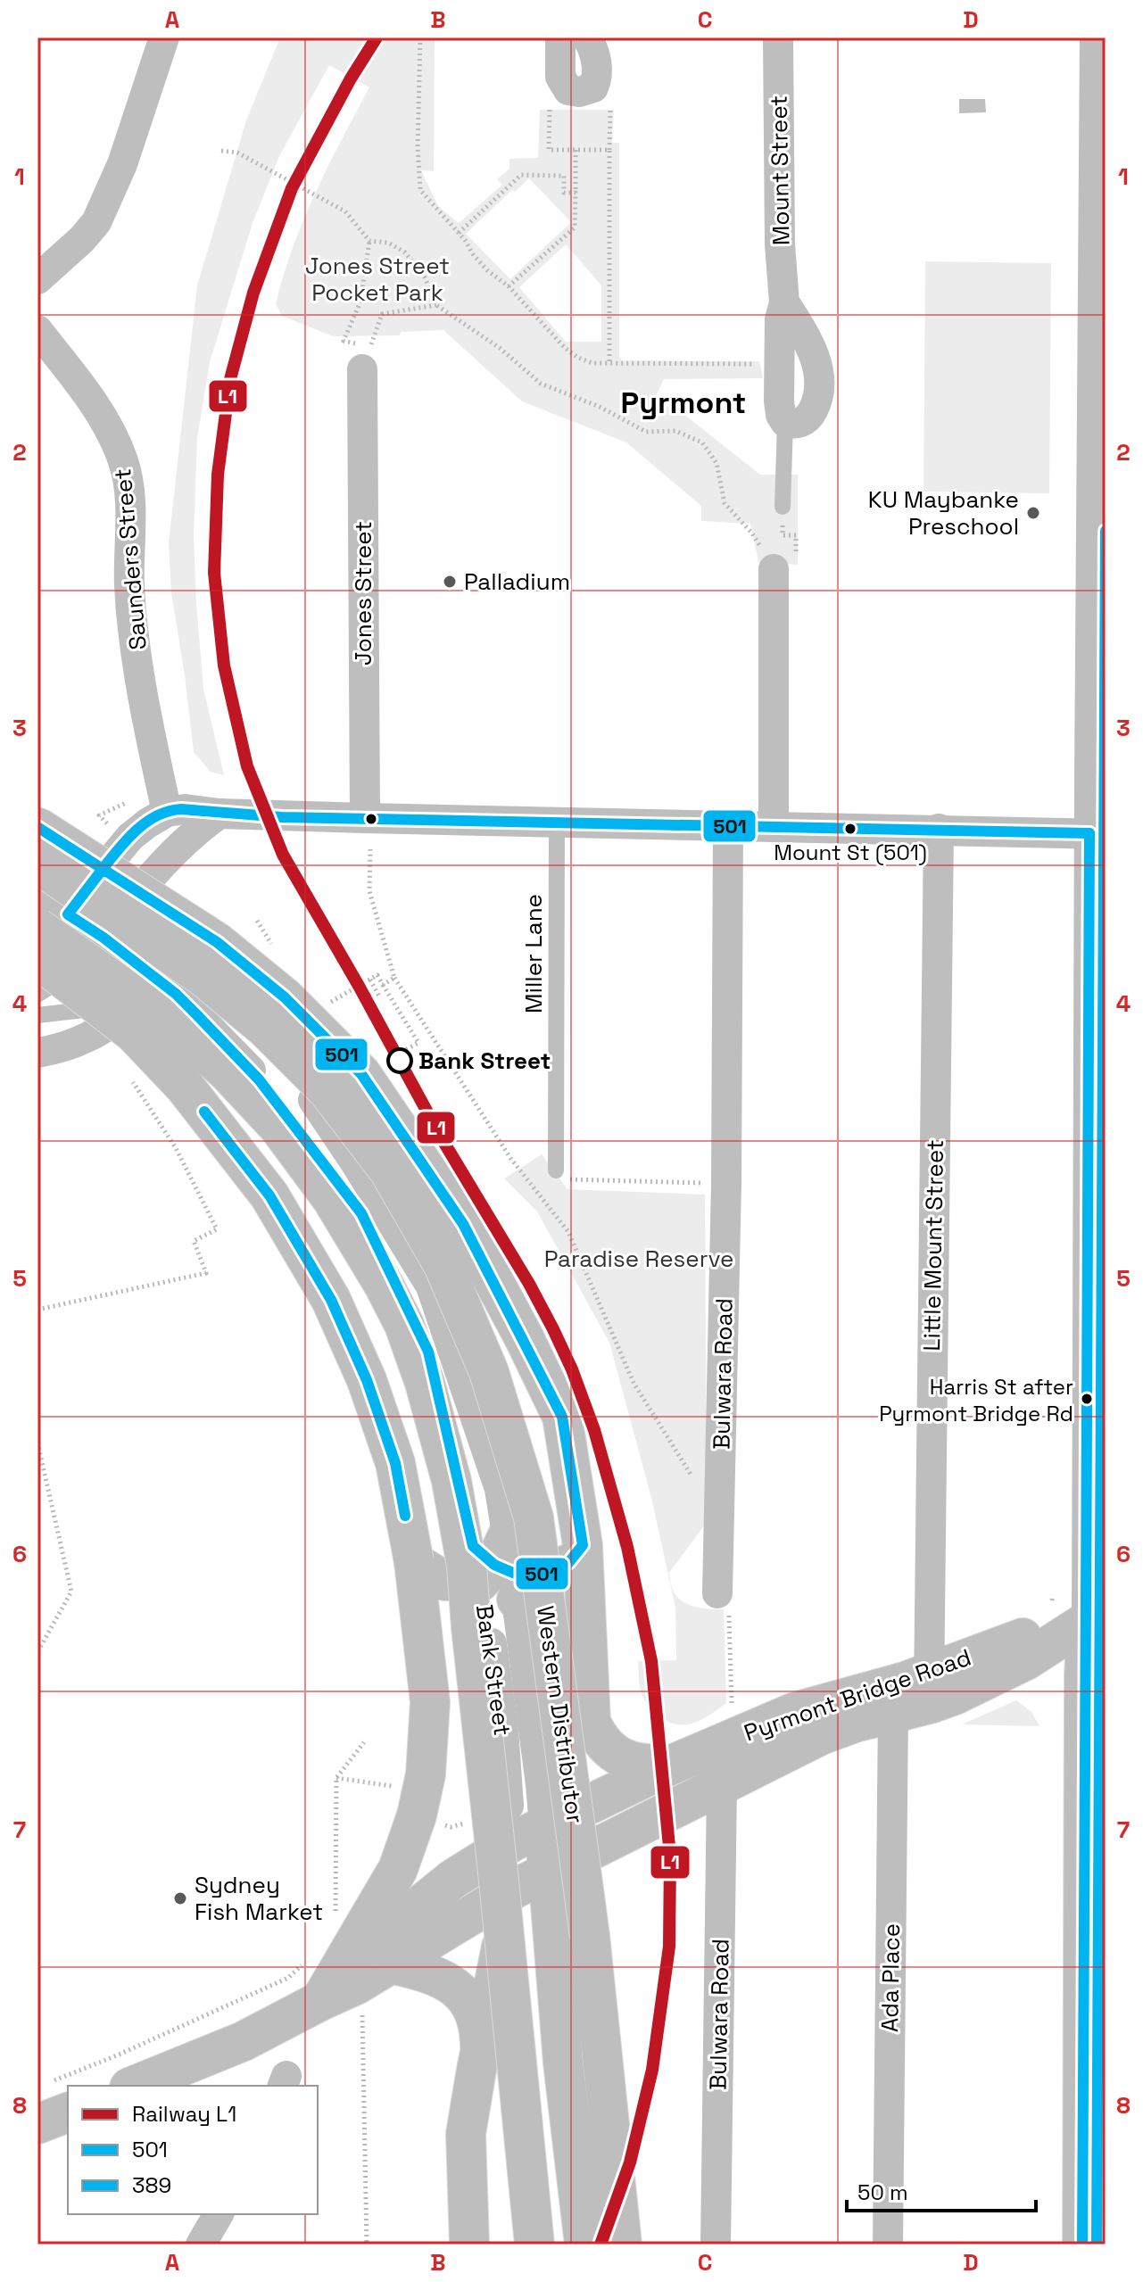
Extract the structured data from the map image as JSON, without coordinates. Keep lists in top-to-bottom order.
{
  "streets": {
    "main road": ["Pyrmont Bridge Road", "Western Distributor"],
    "street": [
      "Mount Street",
      "Saunders Street",
      "Jones Street",
      "Little Mount Street",
      "Bulwara Road",
      "Bank Street",
      "Ada Place"
    ],
    "lane": ["Miller Lane"]
  },
  "crossings": [
    ["Little Mount Street", "Pyrmont Bridge Road"],
    ["Little Mount Street", "Ada Place"],
    ["Bulwara Road", "Pyrmont Bridge Road"],
    ["Bank Street", "Pyrmont Bridge Road"],
    ["Pyrmont Bridge Road", "Ada Place"]
  ],
  "districts": ["Pyrmont"],
  "parks": ["Jones Street Pocket Park", "Paradise Reserve"],
  "places": [
    "KU Maybanke Preschool",
    "Palladium",
    "Mount St (501)",
    "Bank Street",
    "Harris St after Pyrmont Bridge Rd",
    "Sydney Fish Market"
  ],
  "lines": ["rail line L1", "transit line 389", "transit line 501"],
  "legend": ["Railway L1", "501", "389"],
  "scale_bar": "50 m",
  "grid": {
    "columns": [
      "A",
      "B",
      "C",
      "D"
    ],
    "rows": [
      "1",
      "2",
      "3",
      "4",
      "5",
      "6",
      "7",
      "8"
    ]
  }
}
